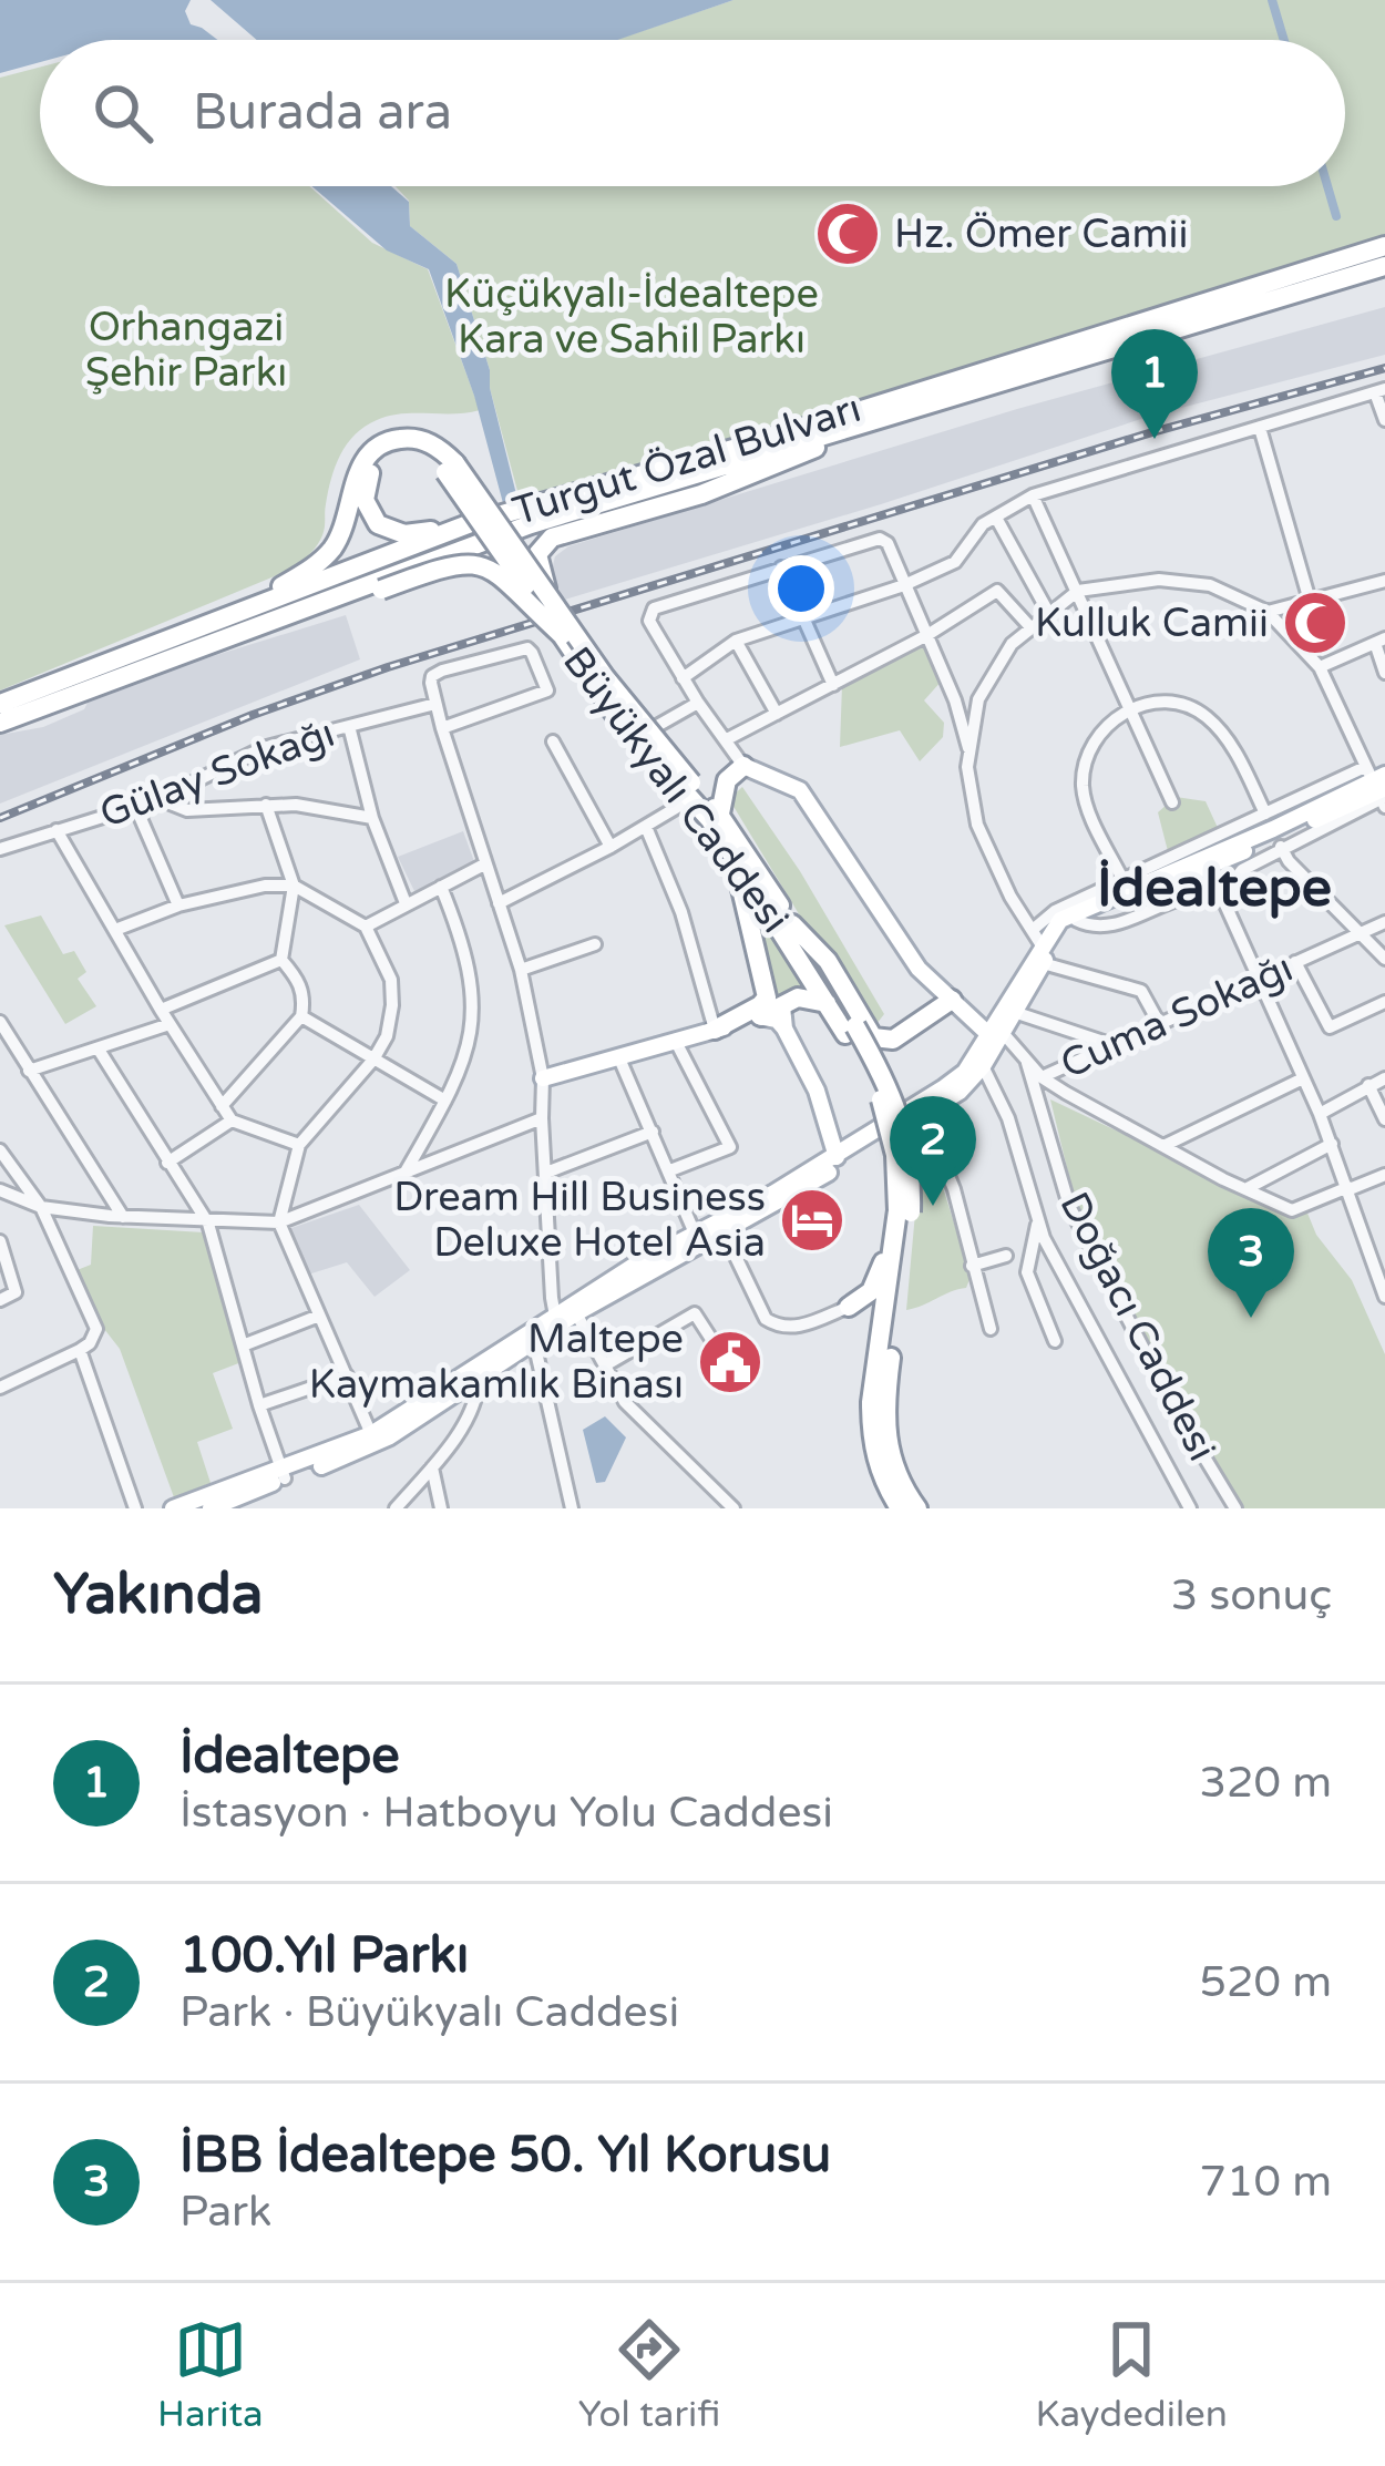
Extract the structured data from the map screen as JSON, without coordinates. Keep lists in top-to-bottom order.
{
  "streets": {
    "highway": ["Turgut Özal Bulvarı", "Büyükyalı Caddesi"],
    "street": ["Gülay Sokağı", "Cuma Sokağı", "Doğacı Caddesi"]
  },
  "districts": ["İdealtepe"],
  "parks": ["Küçükyalı-İdealtepe Kara ve Sahil Parkı", "Orhangazi Şehir Parkı"],
  "places": {
    "mosque": ["Hz. Ömer Camii", "Kulluk Camii"],
    "hotel": ["Dream Hill Business Deluxe Hotel Asia"],
    "public building": ["Maltepe Kaymakamlık Binası"]
  },
  "page": {
    "search": "Burada ara",
    "pins": ["1", "2", "3"],
    "heading": ["Yakında", "3 sonuç"],
    "list": [
      {
        "mark": "1",
        "name": "İdealtepe",
        "note": "İstasyon · Hatboyu Yolu Caddesi",
        "value": "320 m"
      },
      {
        "mark": "2",
        "name": "100.Yıl Parkı",
        "note": "Park · Büyükyalı Caddesi",
        "value": "520 m"
      },
      {
        "mark": "3",
        "name": "İBB İdealtepe 50. Yıl Korusu",
        "note": "Park",
        "value": "710 m"
      }
    ],
    "nav": ["Harita", "Yol tarifi", "Kaydedilen"]
  }
}
